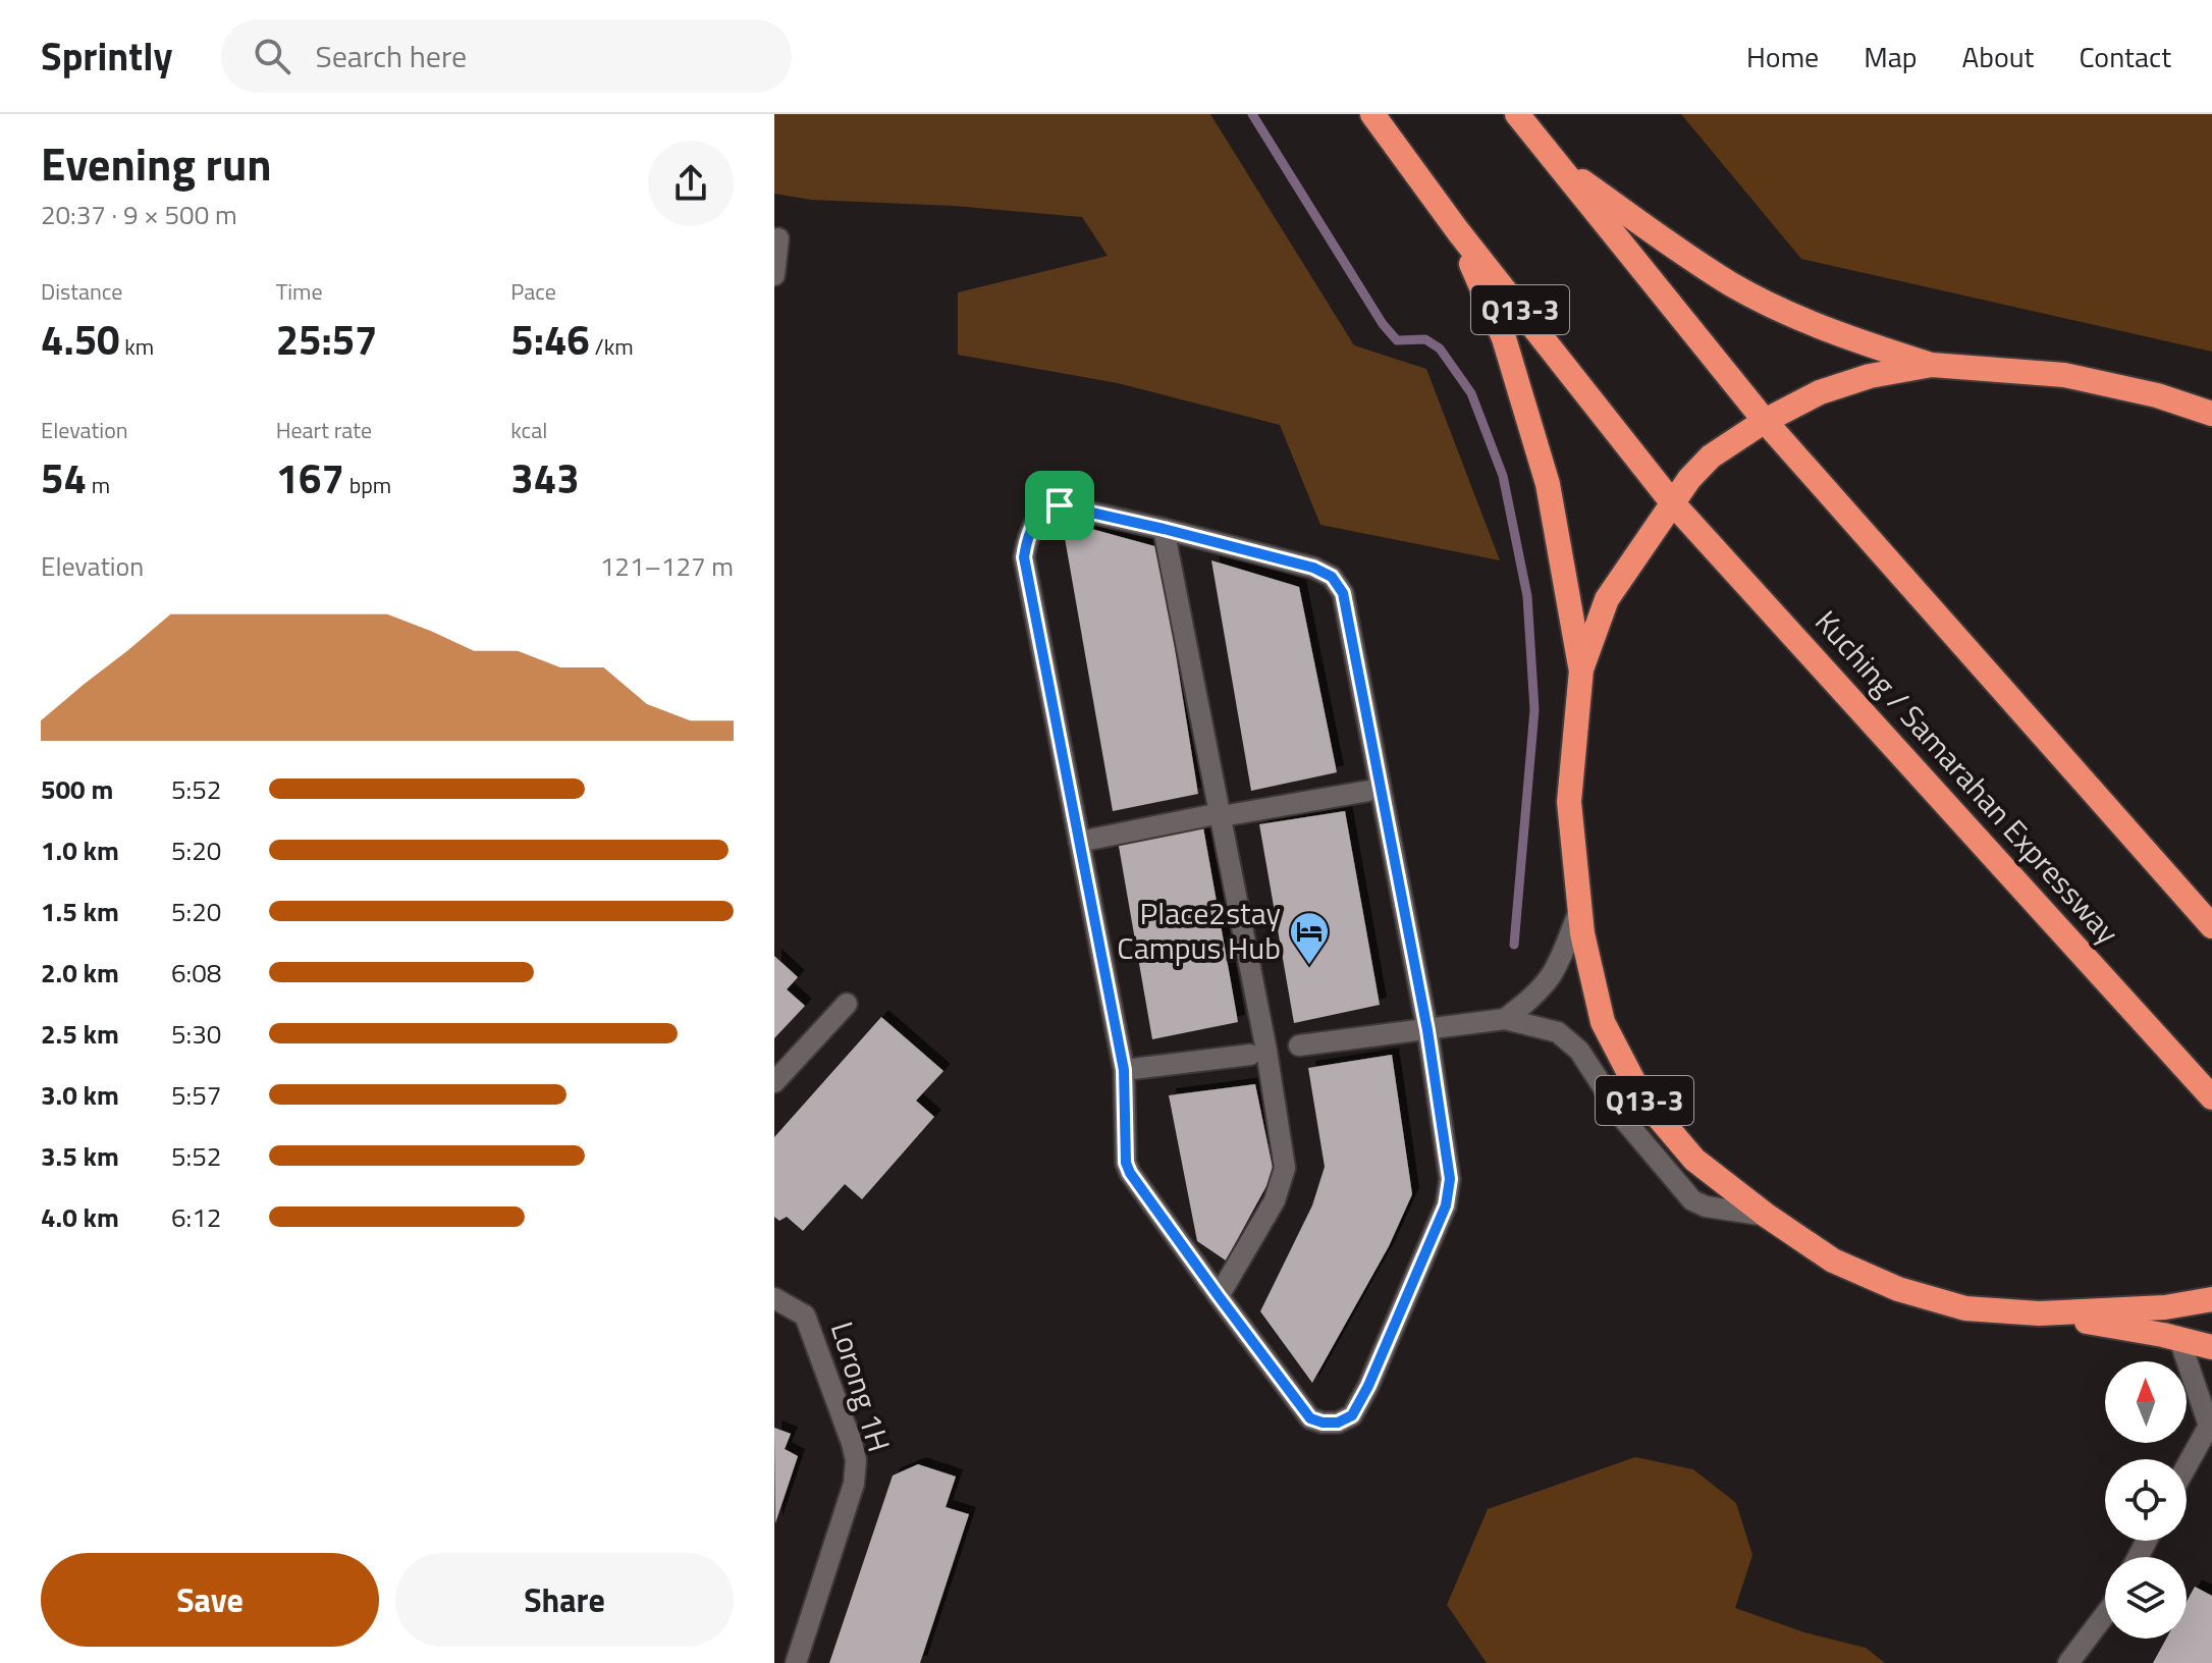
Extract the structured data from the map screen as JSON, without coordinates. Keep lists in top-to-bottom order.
{
  "streets": {
    "highway": ["Q13-3", "Kuching / Samarahan Expressway"],
    "street": ["Lorong 1H"]
  },
  "crossings": [
    ["Q13-3", "Kuching / Samarahan Expressway"]
  ],
  "places": {
    "hotel": ["Place2stay Campus Hub"]
  },
  "north": "top",
  "page": {
    "header": "Sprintly",
    "search": "Search here",
    "nav": [
      "Home",
      "Map",
      "About",
      "Contact"
    ],
    "heading": ["Evening run", "20:37 · 9 × 500 m"],
    "stats": [
      ["Distance", "4.50 km"],
      ["Time", "25:57"],
      ["Pace", "5:46 /km"],
      ["Elevation", "54 m"],
      ["Heart rate", "167 bpm"],
      ["kcal", "343"]
    ],
    "chart": ["Elevation", "121–127 m"],
    "list": [
      {
        "name": "500 m",
        "note": "5:52"
      },
      {
        "name": "1.0 km",
        "note": "5:20"
      },
      {
        "name": "1.5 km",
        "note": "5:20"
      },
      {
        "name": "2.0 km",
        "note": "6:08"
      },
      {
        "name": "2.5 km",
        "note": "5:30"
      },
      {
        "name": "3.0 km",
        "note": "5:57"
      },
      {
        "name": "3.5 km",
        "note": "5:52"
      },
      {
        "name": "4.0 km",
        "note": "6:12"
      }
    ],
    "buttons": ["Save", "Share"]
  }
}
